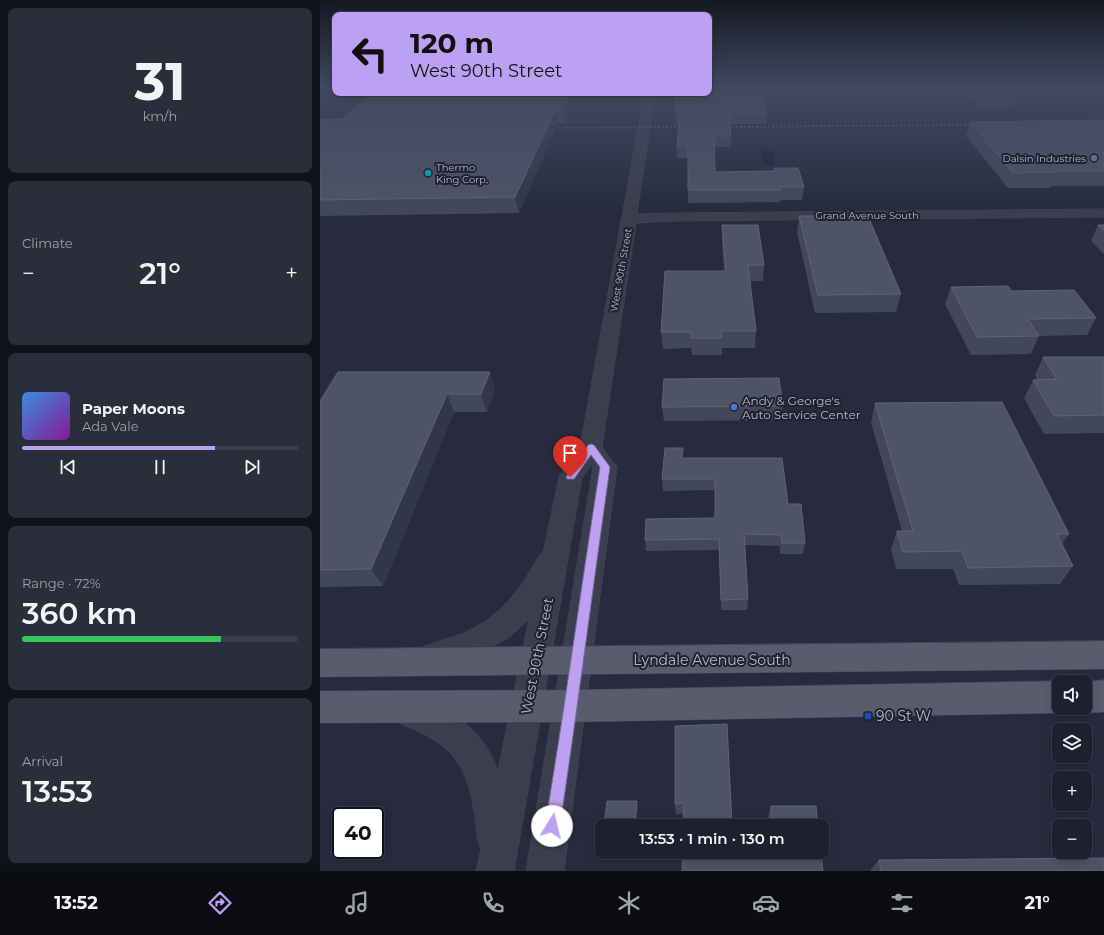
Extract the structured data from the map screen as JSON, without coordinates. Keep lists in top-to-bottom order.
{
  "streets": {
    "main road": ["Lyndale Avenue South"],
    "street": ["Grand Avenue South", "West 90th Street"]
  },
  "crossings": [
    ["Grand Avenue South", "West 90th Street"],
    ["West 90th Street", "Lyndale Avenue South"]
  ],
  "places": {
    "other": ["Dalsin Industries", "Thermo King Corp.", "Andy & George's Auto Service Center"],
    "transit": ["90 St W"]
  },
  "page": {
    "tile": [
      ["31", "km/h"],
      "Climate",
      ["Range · 72%", "360 km"],
      ["Arrival", "13:53"]
    ],
    "turn": ["120 m", "West 90th Street"],
    "heat": ["−", "21°", "+"],
    "song": ["Paper Moons", "Ada Vale"],
    "map_buttons": ["+", "−"],
    "limit": "40",
    "trip": "13:53 · 1 min · 130 m",
    "tabs": ["13:52", "21°"]
  }
}
